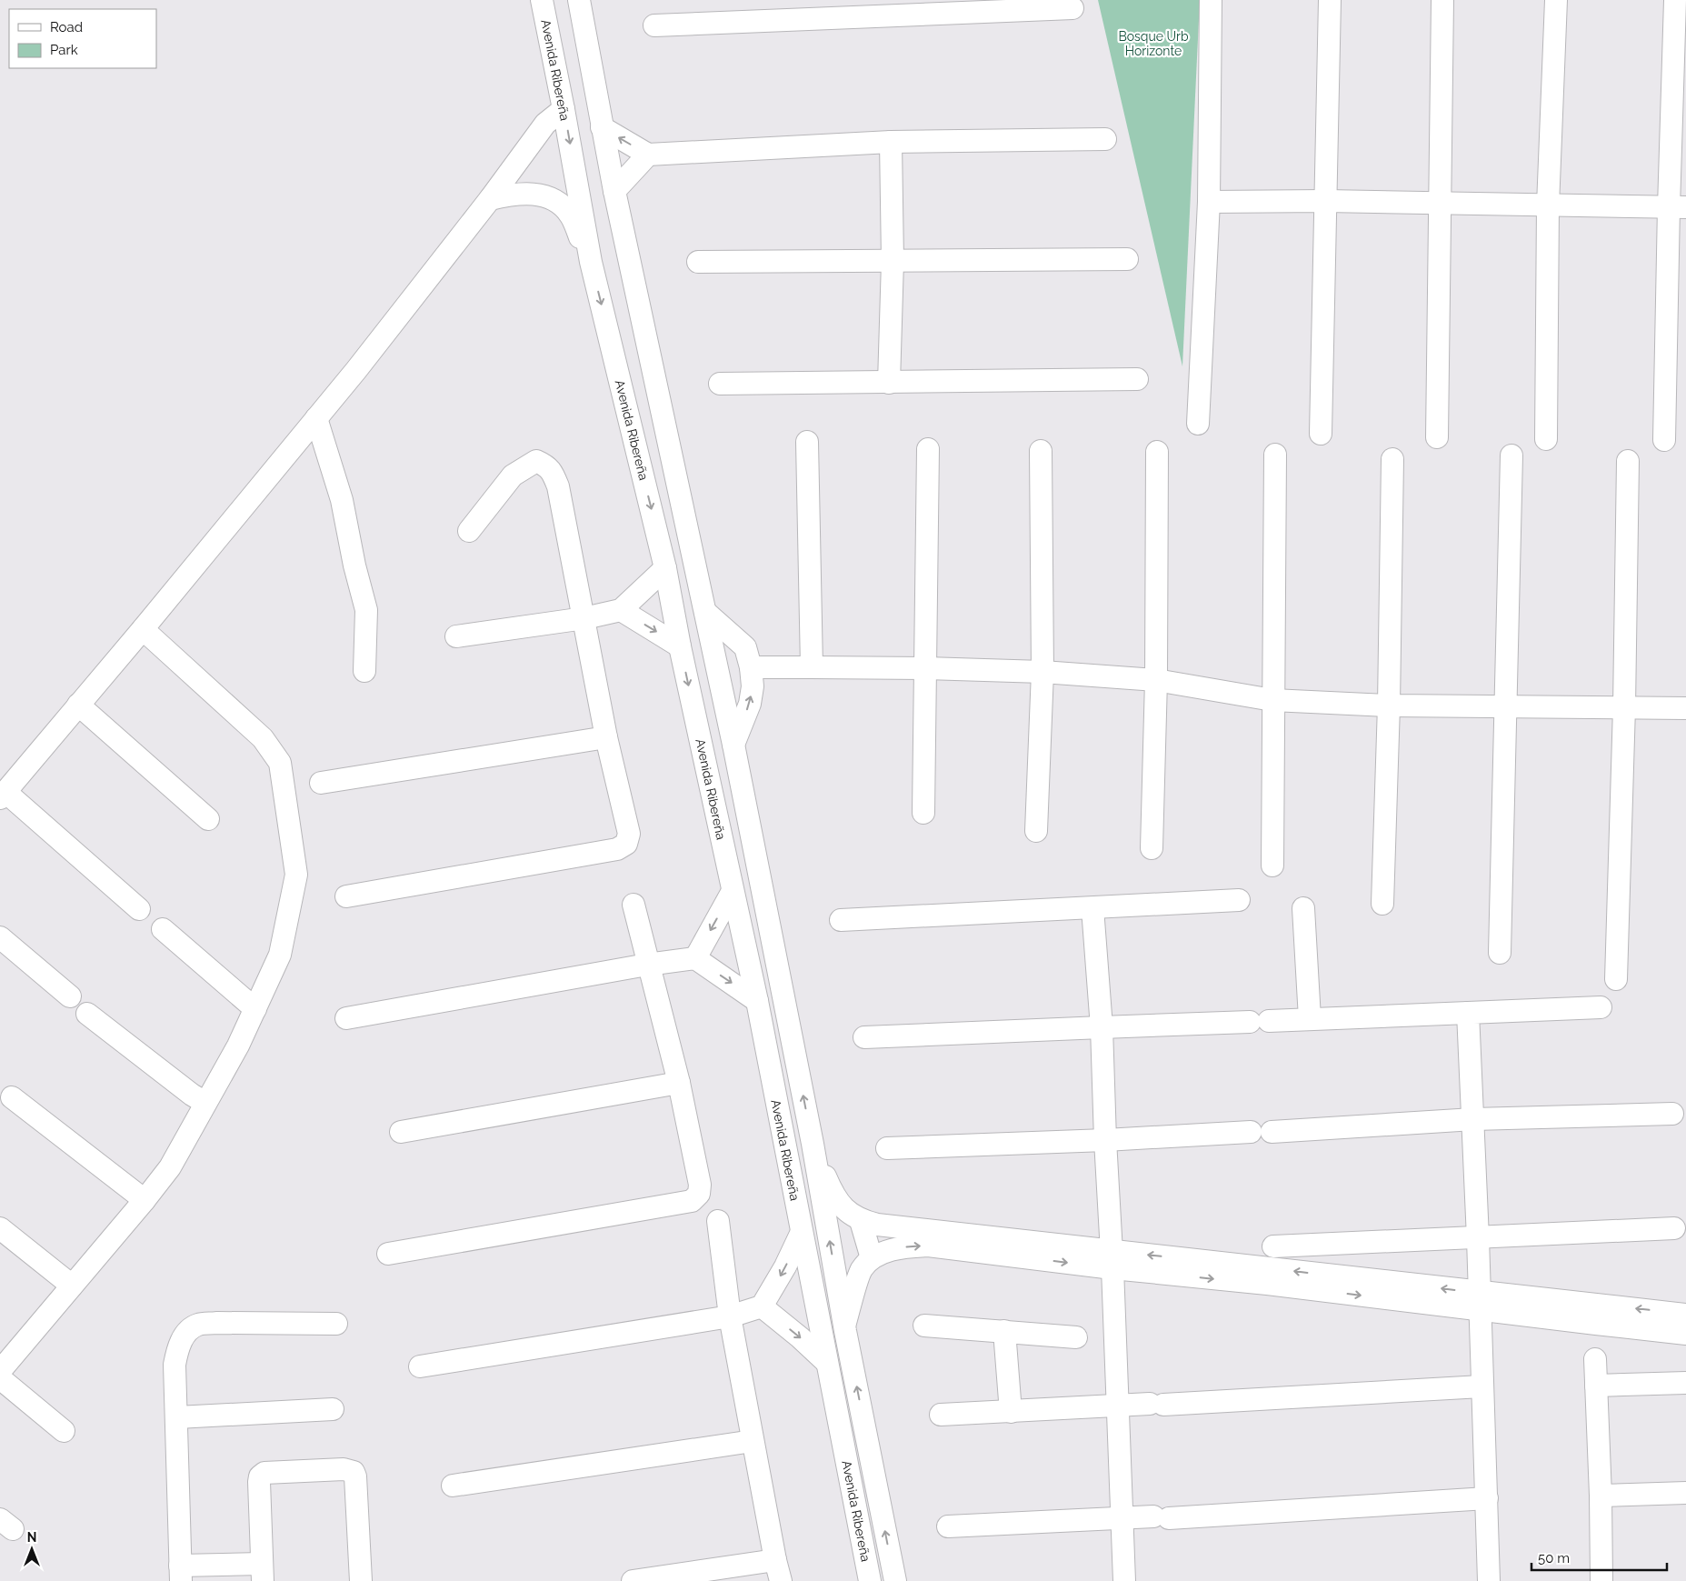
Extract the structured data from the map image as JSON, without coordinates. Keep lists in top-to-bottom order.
{
  "streets": {
    "street": ["Avenida Ribereña"]
  },
  "parks": ["Bosque Urb Horizonte"],
  "legend": ["Road", "Park"],
  "scale_bar": "50 m",
  "north": "top"
}
